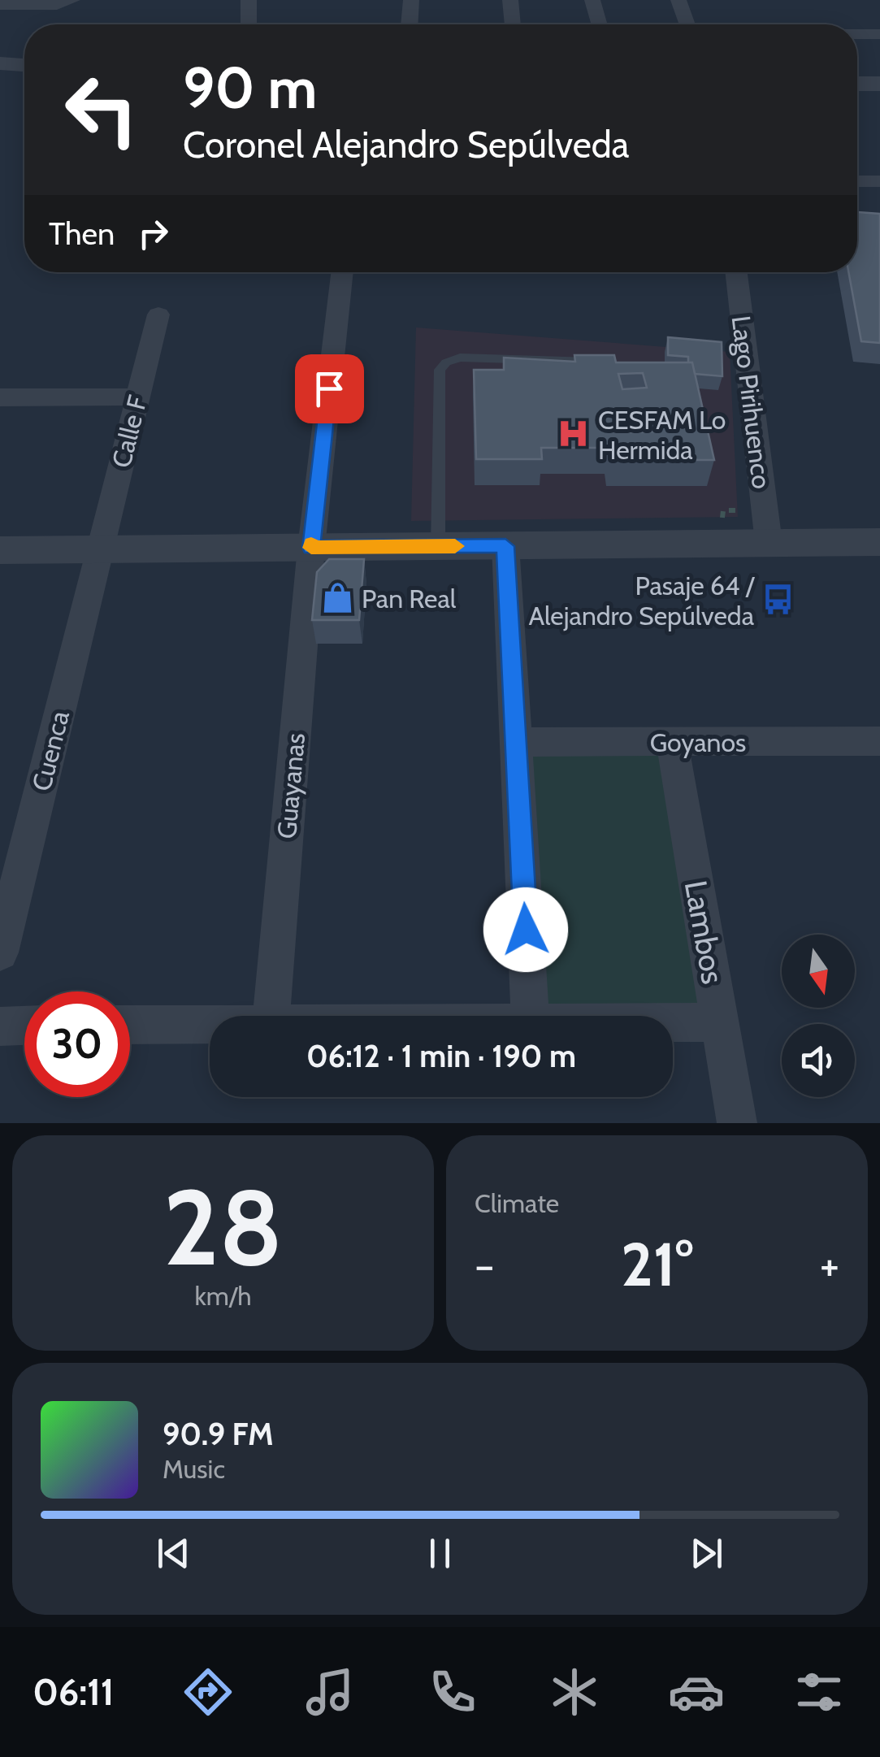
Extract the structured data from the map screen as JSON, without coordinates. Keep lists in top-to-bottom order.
{
  "streets": {
    "street": [
      "Lago Pirihuenco",
      "Calle F",
      "Goyanos",
      "Cuenca",
      "Guayanas",
      "Lambos"
    ]
  },
  "crossings": [
    ["Calle F", "Cuenca"],
    ["Goyanos", "Lambos"]
  ],
  "places": {
    "hospital": ["CESFAM Lo Hermida"],
    "shop": ["Pan Real"],
    "bus stop": ["Pasaje 64 / Alejandro Sepúlveda"]
  },
  "north": "bottom",
  "page": {
    "turn": ["90 m", "Coronel Alejandro Sepúlveda"],
    "then": "Then",
    "limit": "30",
    "trip": "06:12 · 1 min · 190 m",
    "tile": [
      ["28", "km/h"],
      "Climate"
    ],
    "heat": ["−", "21°", "+"],
    "song": ["90.9 FM", "Music"],
    "tabs": "06:11"
  }
}
